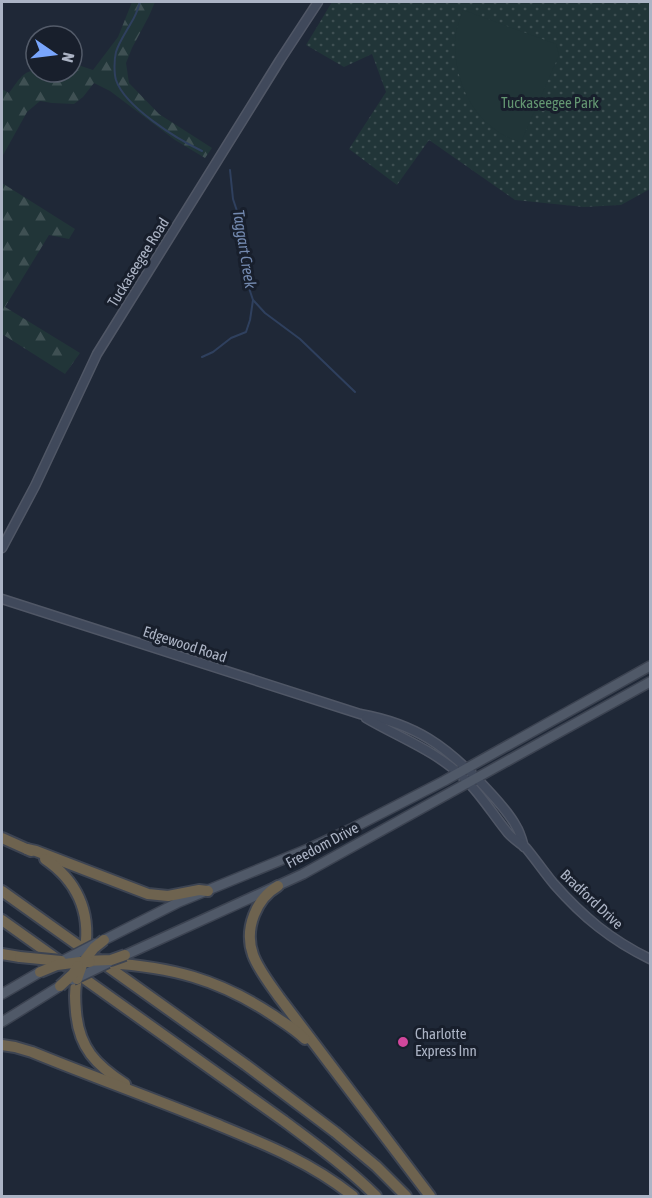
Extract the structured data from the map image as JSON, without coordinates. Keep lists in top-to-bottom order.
{
  "streets": {
    "main road": ["Freedom Drive"],
    "street": ["Tuckaseegee Road", "Edgewood Road", "Bradford Drive"]
  },
  "crossings": [
    ["Edgewood Road", "Freedom Drive"],
    ["Edgewood Road", "Bradford Drive"],
    ["Freedom Drive", "Bradford Drive"]
  ],
  "water": ["Taggart Creek"],
  "parks": ["Tuckaseegee Park"],
  "places": ["Charlotte Express Inn"],
  "north": "right"
}
